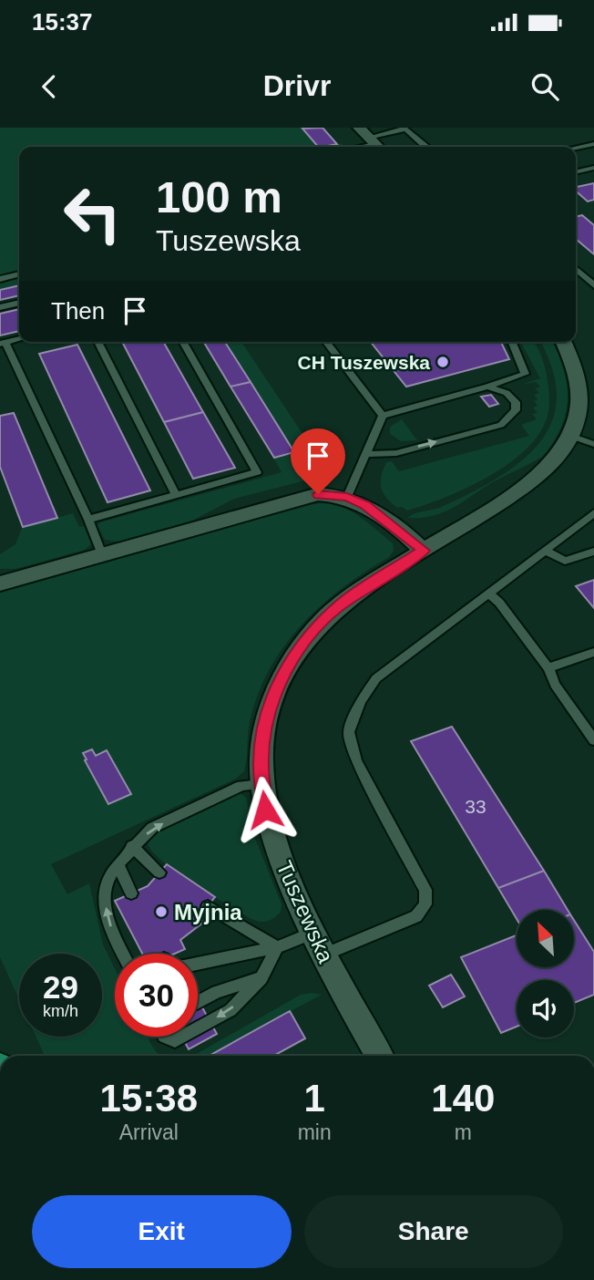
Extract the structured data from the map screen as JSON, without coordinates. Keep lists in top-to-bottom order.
{
  "streets": {
    "street": ["Tuszewska"]
  },
  "places": ["CH Tuszewska", "Myjnia"],
  "house_numbers": ["33"],
  "north": "top left",
  "page": {
    "status": "15:37",
    "header": "Drivr",
    "turn": ["100 m", "Tuszewska"],
    "then": "Then",
    "speed": "29 km/h",
    "limit": "30",
    "eta": [
      "15:38",
      "Arrival",
      "1",
      "min",
      "140",
      "m"
    ],
    "buttons": ["Exit", "Share"]
  }
}
